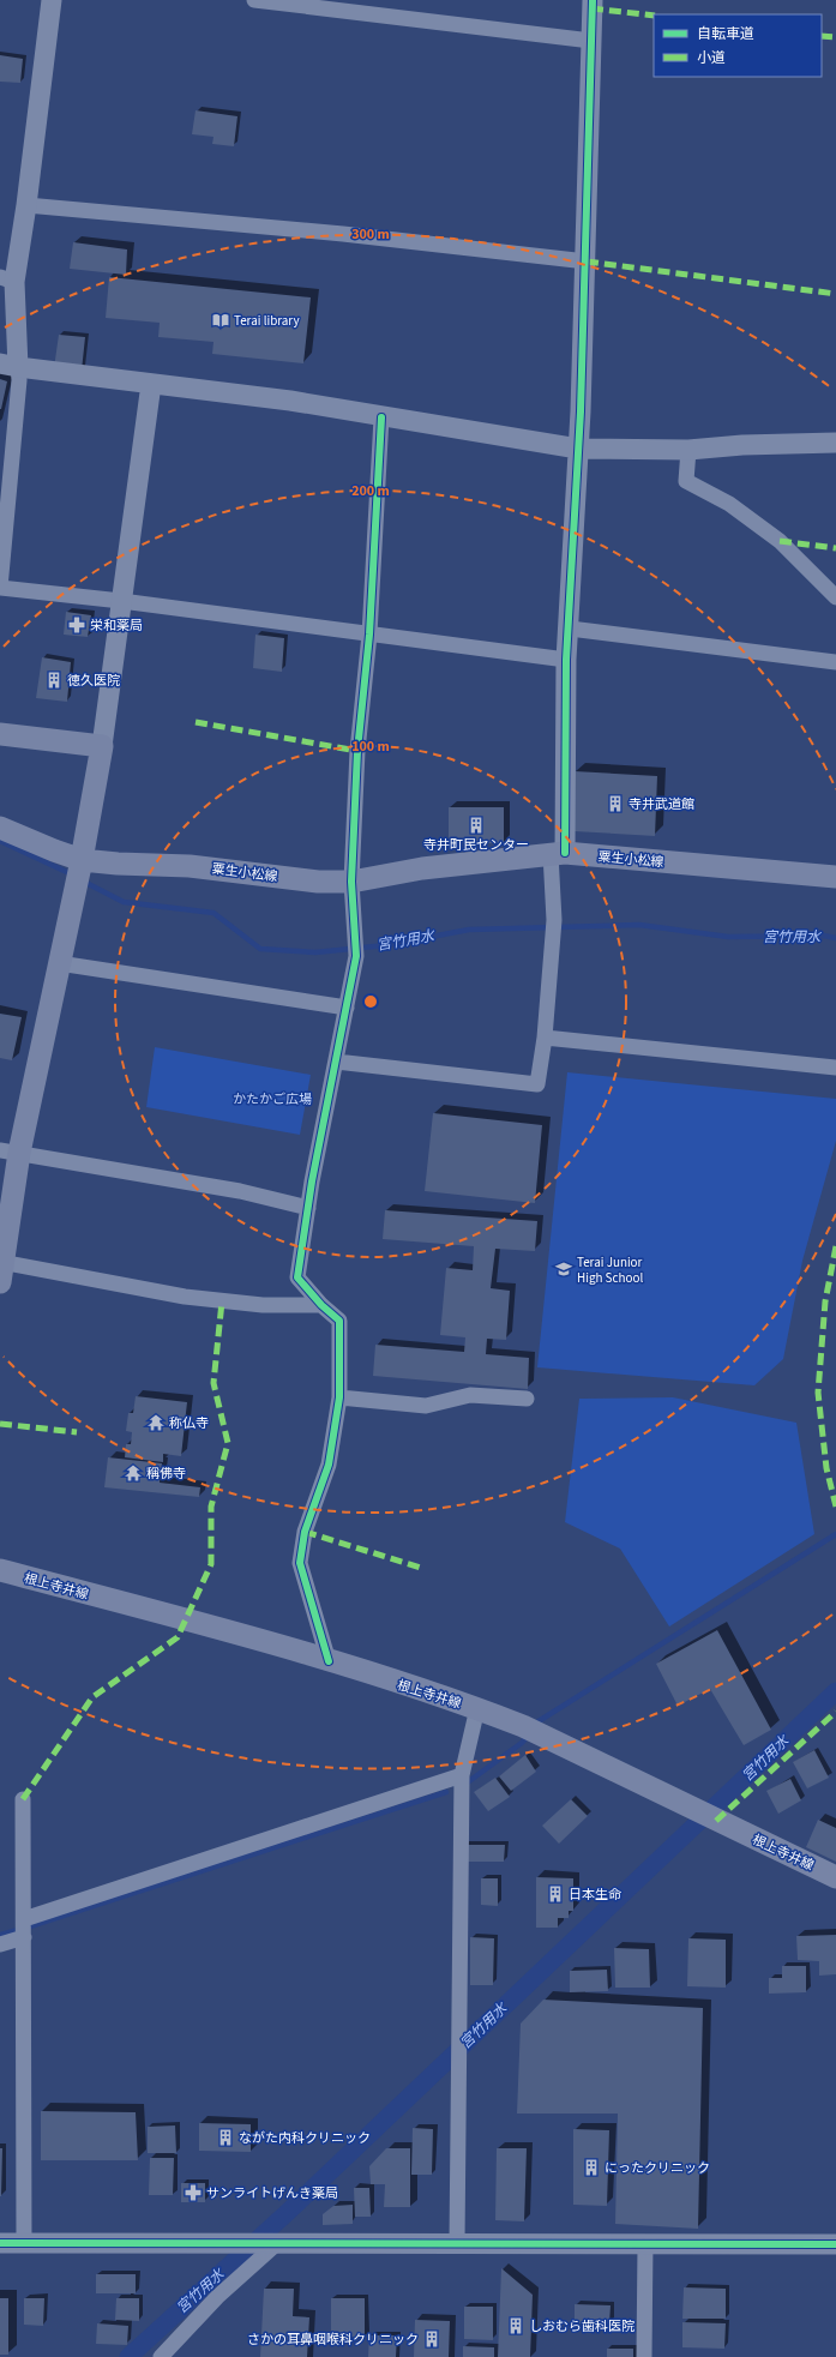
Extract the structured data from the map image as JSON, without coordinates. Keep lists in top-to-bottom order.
{
  "streets": {
    "main road": ["粟生小松線", "根上寺井線"]
  },
  "water": ["宮竹用水"],
  "parks": ["かたかご広場"],
  "places": {
    "library": ["Terai library"],
    "pharmacy": ["栄和薬局", "サンライトげんき薬局"],
    "building": [
      "徳久医院",
      "寺井武道館",
      "寺井町民センター",
      "日本生命",
      "ながた内科クリニック",
      "にったクリニック",
      "しおむら歯科医院",
      "さかの耳鼻咽喉科クリニック"
    ],
    "school or university": ["Terai Junior High School"],
    "temple": ["称仏寺", "稱佛寺"]
  },
  "legend": ["自転車道", "小道"],
  "rings": ["300 m", "200 m", "100 m"]
}
